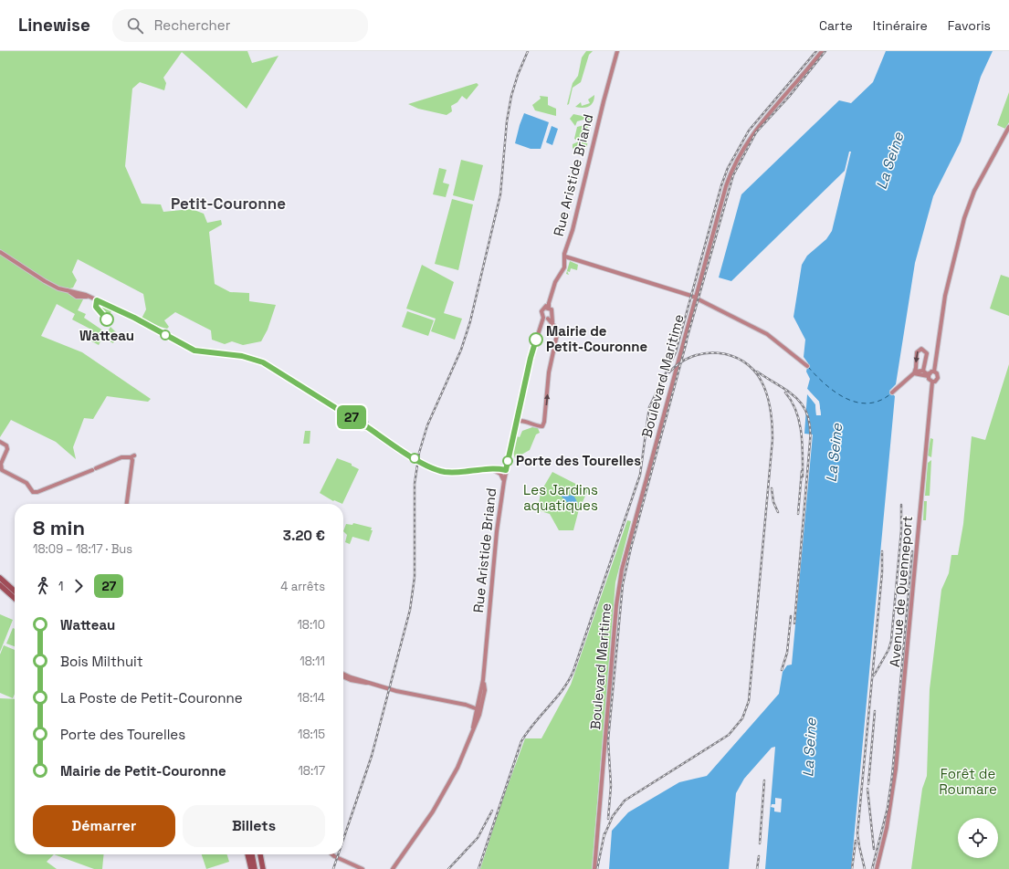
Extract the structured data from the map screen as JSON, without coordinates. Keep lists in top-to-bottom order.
{
  "streets": {
    "street": ["Rue Aristide Briand", "Boulevard Maritime", "Avenue de Quenneport"]
  },
  "districts": ["Petit-Couronne"],
  "water": ["La Seine"],
  "parks": ["Les Jardins aquatiques", "Forêt de Roumare"],
  "places": ["Watteau", "Mairie de Petit-Couronne", "Porte des Tourelles"],
  "lines": ["bus line 27"],
  "page": {
    "header": "Linewise",
    "search": "Rechercher",
    "nav": ["Carte", "Itinéraire", "Favoris"],
    "on_map": "27",
    "heading": ["8 min", "18:09 – 18:17 · Bus", "3.20 €"],
    "legs": ["1", "27", "4 arrêts"],
    "list": [
      {
        "name": "Watteau",
        "value": "18:10"
      },
      {
        "name": "Bois Milthuit",
        "value": "18:11"
      },
      {
        "name": "La Poste de Petit-Couronne",
        "value": "18:14"
      },
      {
        "name": "Porte des Tourelles",
        "value": "18:15"
      },
      {
        "name": "Mairie de Petit-Couronne",
        "value": "18:17"
      }
    ],
    "buttons": ["Démarrer", "Billets"]
  }
}
